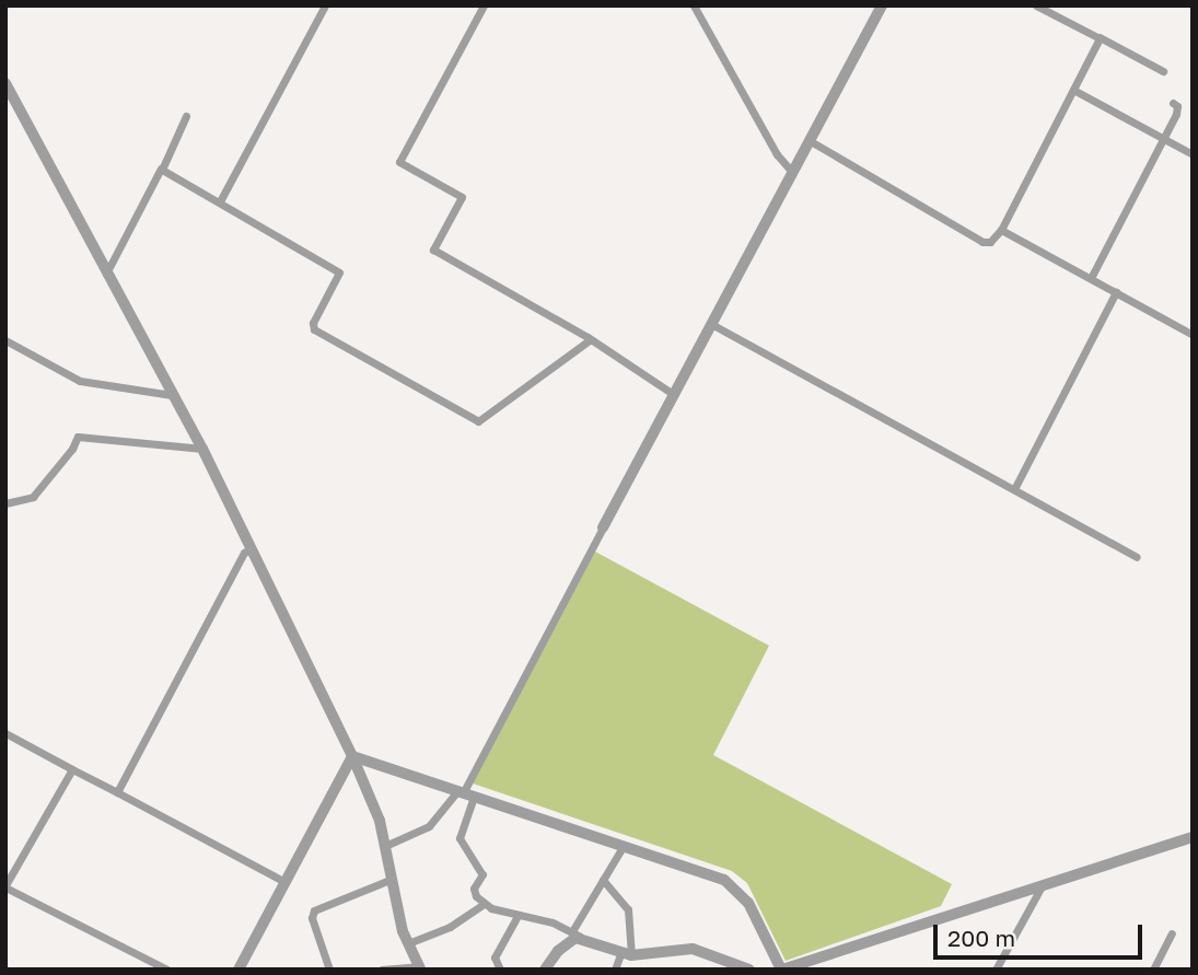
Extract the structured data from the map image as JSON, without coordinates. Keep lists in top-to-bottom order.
{
  "scale_bar": "200 m"
}
